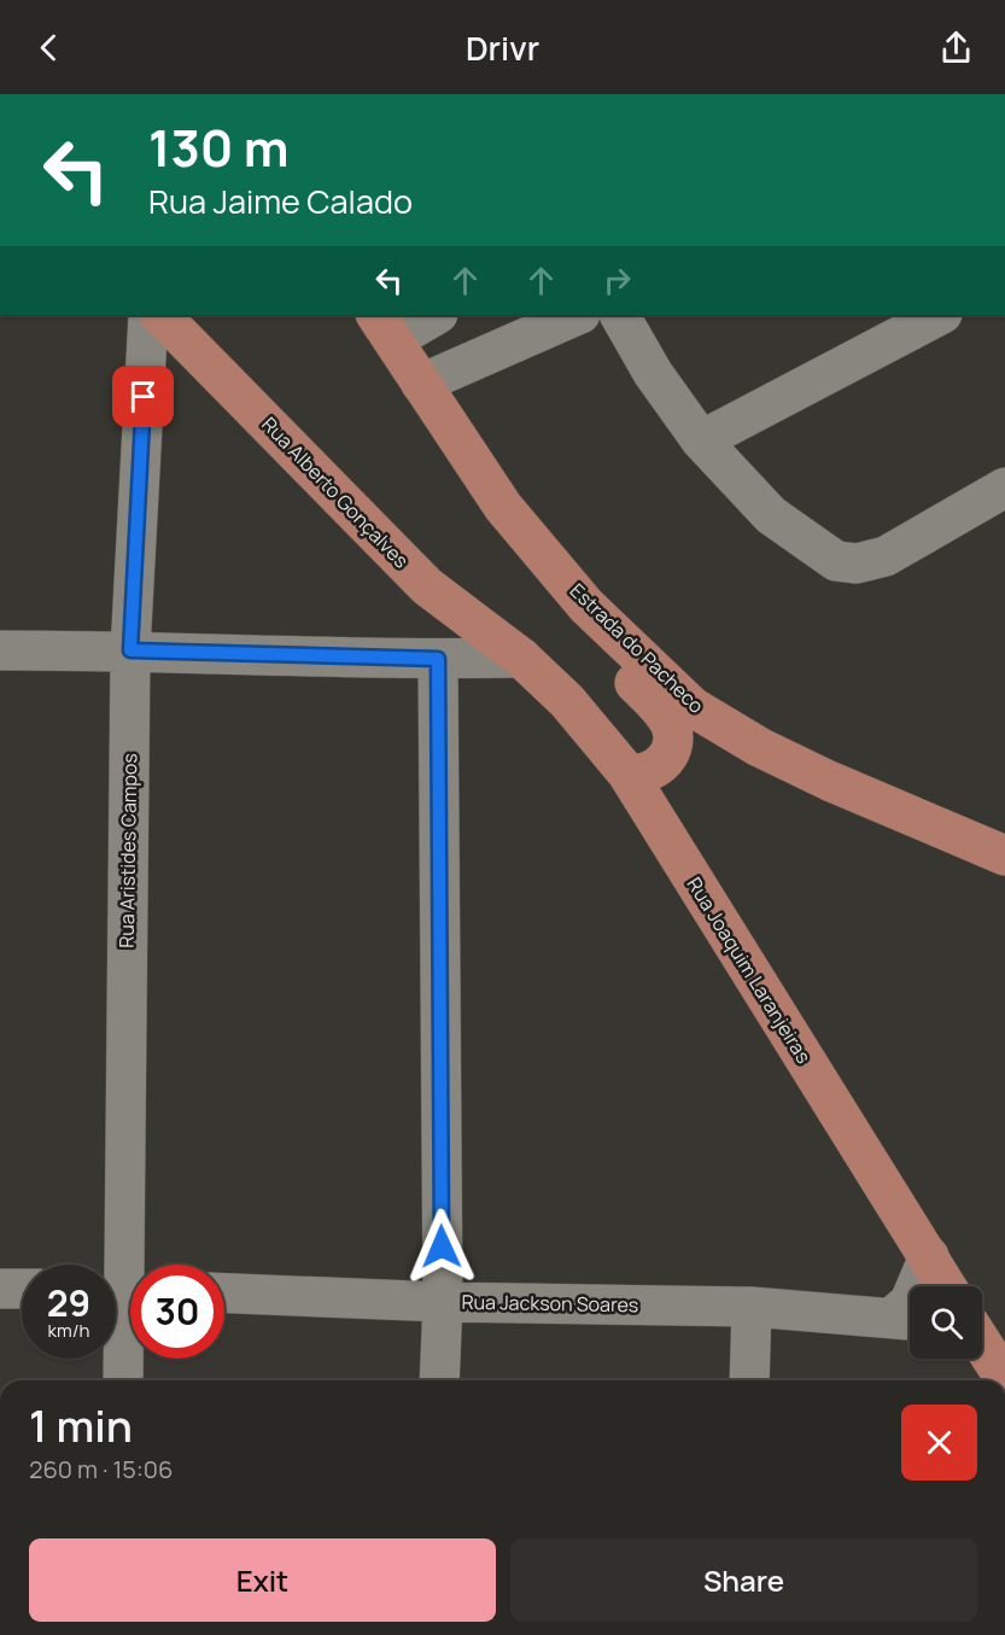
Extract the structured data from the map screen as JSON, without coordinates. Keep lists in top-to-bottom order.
{
  "streets": {
    "main road": ["Rua Alberto Gonçalves", "Estrada do Pacheco", "Rua Joaquim Laranjeiras"],
    "street": ["Rua Aristides Campos", "Rua Jackson Soares"]
  },
  "crossings": [
    ["Rua Alberto Gonçalves", "Rua Joaquim Laranjeiras"],
    ["Rua Joaquim Laranjeiras", "Rua Jackson Soares"]
  ],
  "page": {
    "header": "Drivr",
    "turn": ["130 m", "Rua Jaime Calado"],
    "speed": "29 km/h",
    "limit": "30",
    "heading": ["1 min", "260 m · 15:06"],
    "buttons": ["Exit", "Share"]
  }
}
